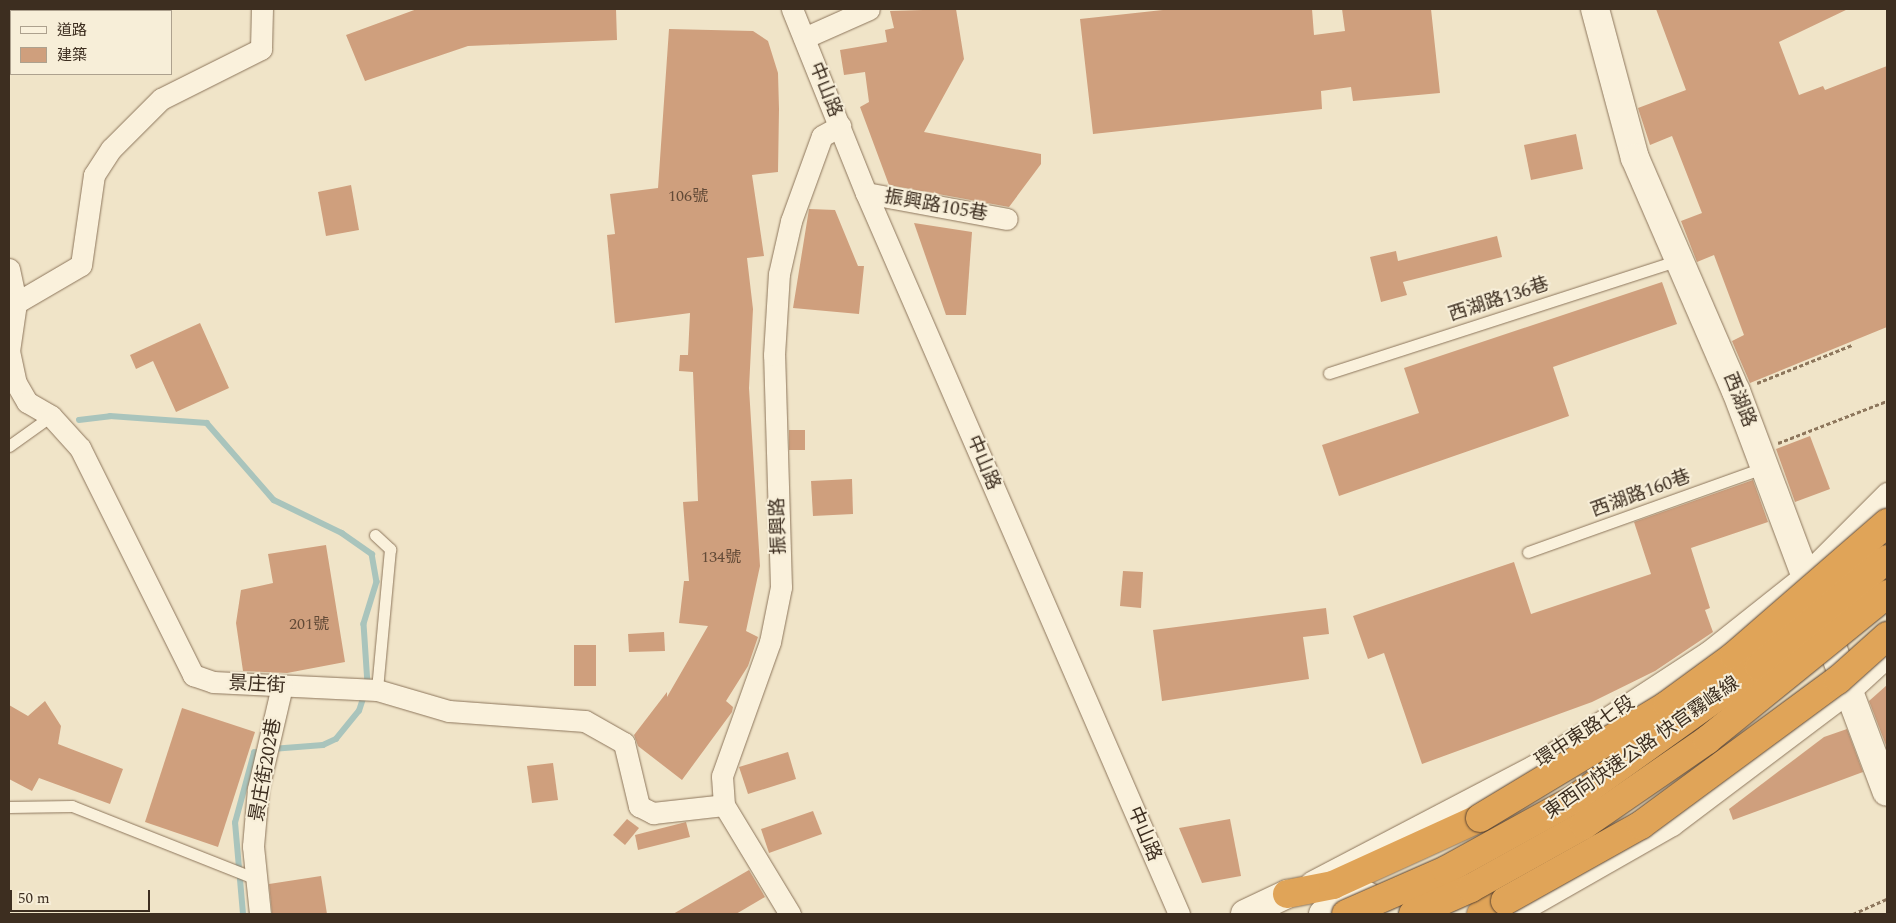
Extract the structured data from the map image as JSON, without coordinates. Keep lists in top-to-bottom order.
{
  "streets": {
    "highway": ["東西向快速公路 快官霧峰線"],
    "street": [
      "中山路",
      "振興路105巷",
      "西湖路",
      "振興路",
      "景庄街",
      "環中東路七段",
      "景庄街202巷"
    ],
    "lane": ["西湖路136巷", "西湖路160巷"]
  },
  "crossings": [
    ["中山路", "振興路105巷"],
    ["中山路", "振興路"],
    ["西湖路136巷", "西湖路"],
    ["西湖路", "西湖路160巷"],
    ["西湖路", "環中東路七段"],
    ["振興路", "景庄街"],
    ["景庄街", "景庄街202巷"]
  ],
  "house_numbers": ["106號", "134號", "201號"],
  "legend": ["道路", "建築"],
  "scale_bar": "50 m"
}
